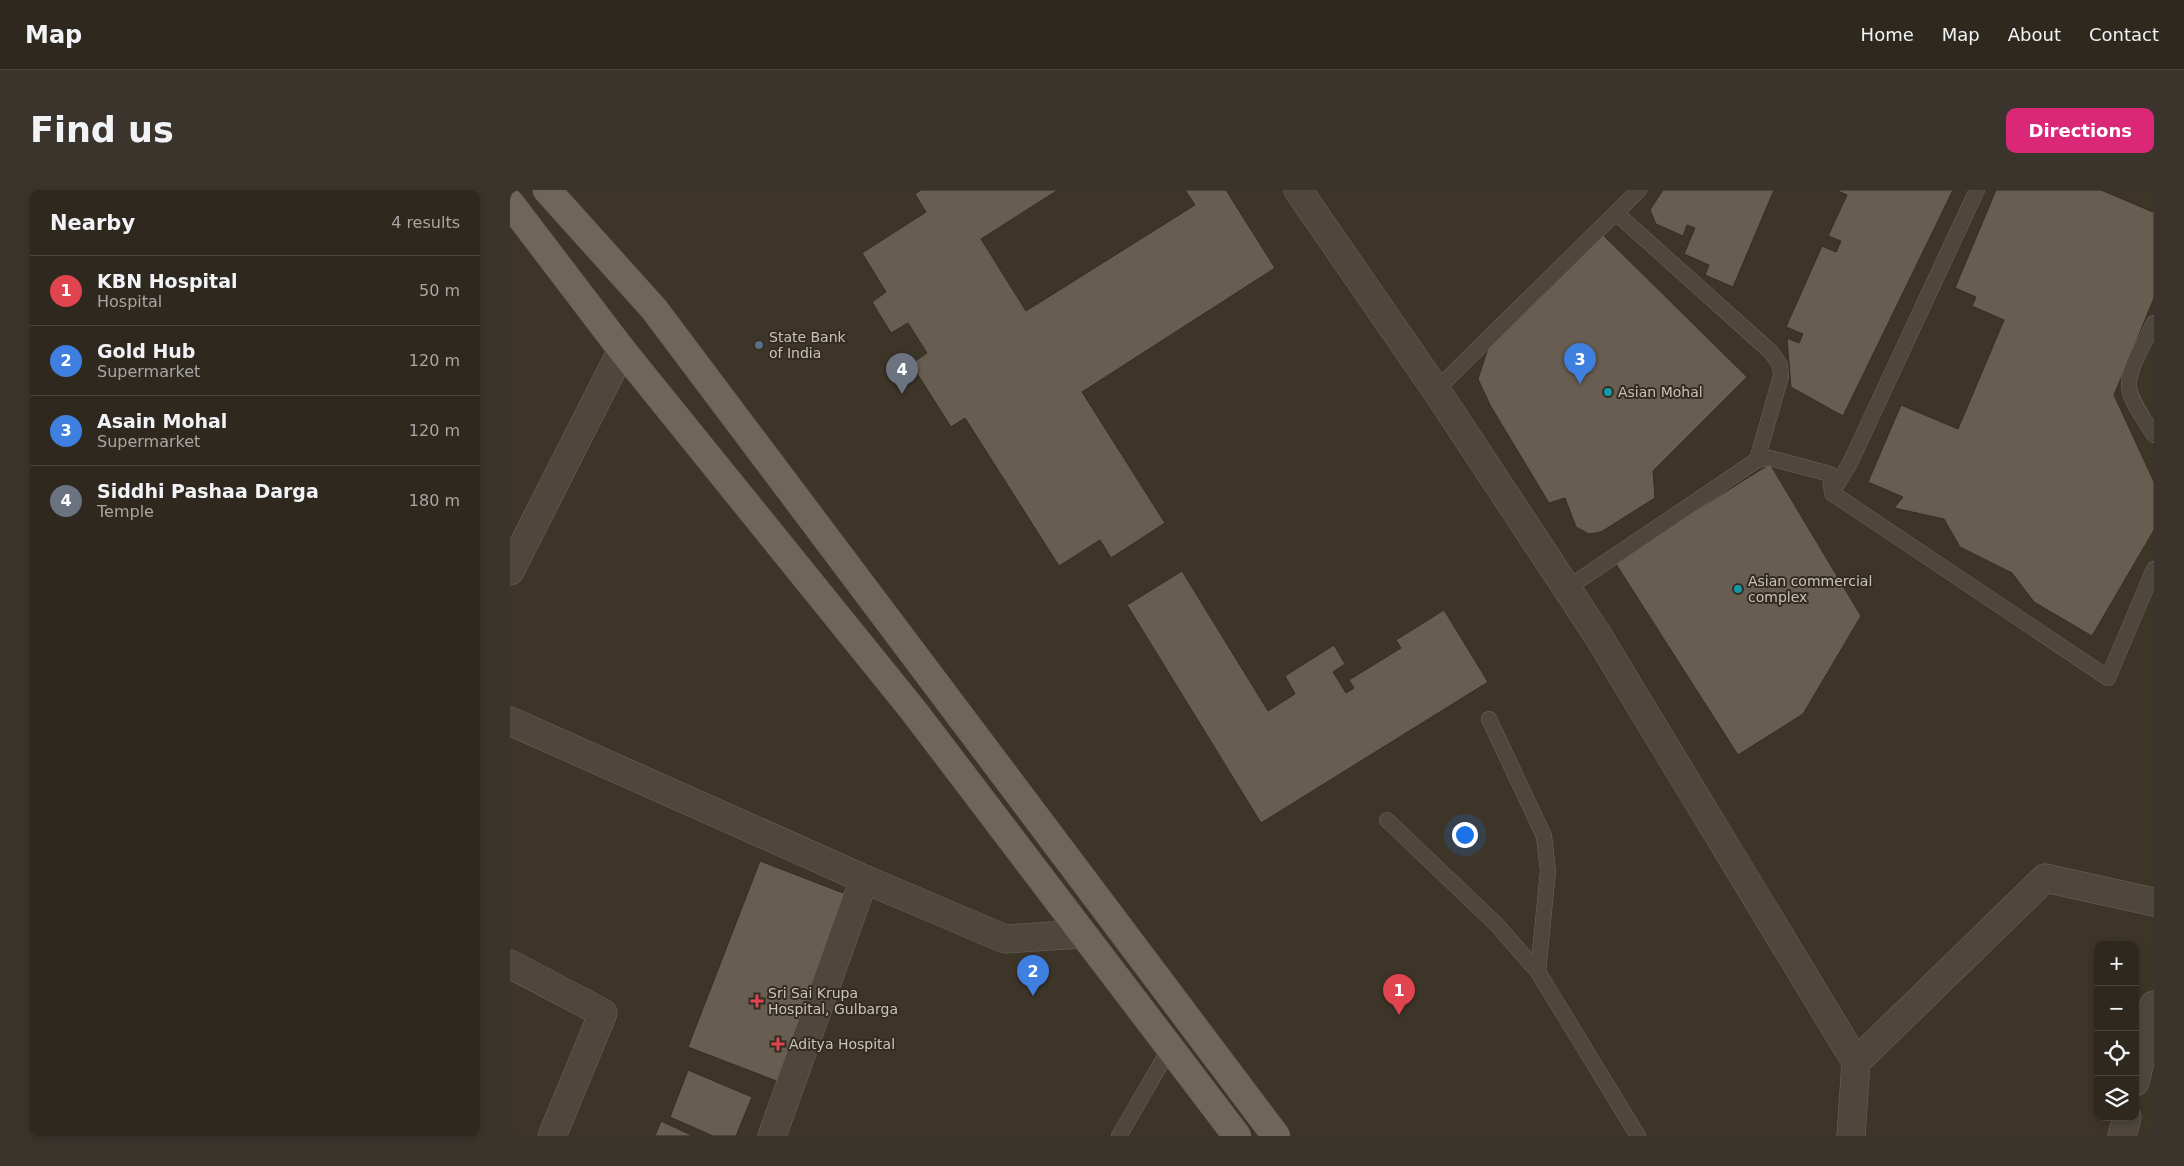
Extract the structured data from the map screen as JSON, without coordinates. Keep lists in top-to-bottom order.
{
  "places": {
    "other": ["State Bank of India", "Asian Mohal", "Asian commercial complex"],
    "health": ["Sri Sai Krupa Hospital, Gulbarga", "Aditya Hospital"]
  },
  "page": {
    "header": "Map",
    "nav": [
      "Home",
      "Map",
      "About",
      "Contact"
    ],
    "buttons": "Directions",
    "title": "Find us",
    "heading": ["Nearby", "4 results"],
    "list": [
      {
        "mark": "1",
        "name": "KBN Hospital",
        "note": "Hospital",
        "value": "50 m"
      },
      {
        "mark": "2",
        "name": "Gold Hub",
        "note": "Supermarket",
        "value": "120 m"
      },
      {
        "mark": "3",
        "name": "Asain Mohal",
        "note": "Supermarket",
        "value": "120 m"
      },
      {
        "mark": "4",
        "name": "Siddhi Pashaa Darga",
        "note": "Temple",
        "value": "180 m"
      }
    ],
    "pins": [
      "3",
      "4",
      "2",
      "1"
    ],
    "map_buttons": ["+", "−"]
  }
}
